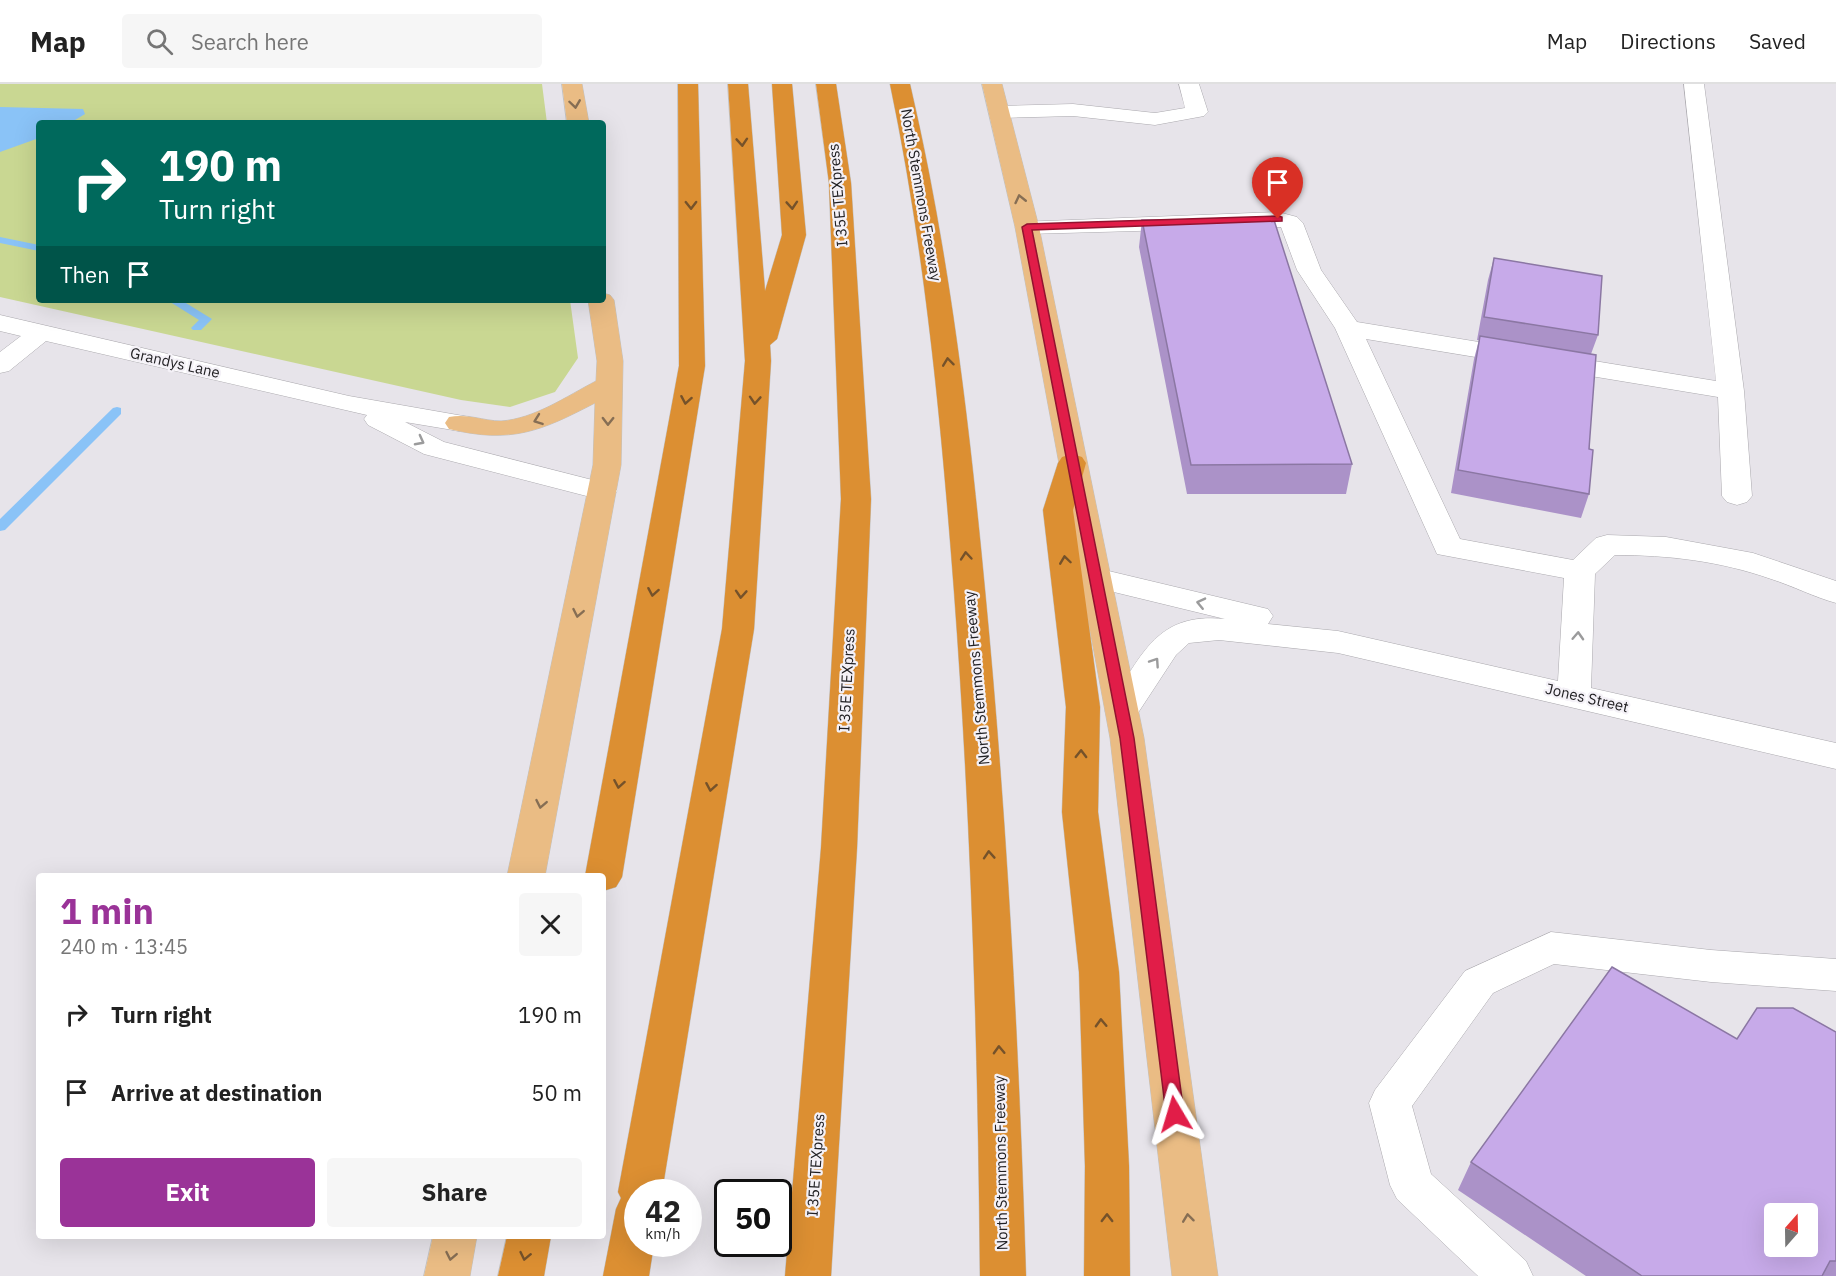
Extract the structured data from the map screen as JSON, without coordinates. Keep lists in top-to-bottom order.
{
  "streets": {
    "highway": ["I 35E TEXpress", "North Stemmons Freeway"],
    "street": ["Grandys Lane", "Jones Street"]
  },
  "north": "top",
  "page": {
    "header": "Map",
    "search": "Search here",
    "nav": ["Map", "Directions", "Saved"],
    "turn": ["190 m", "Turn right"],
    "then": "Then",
    "heading": ["1 min", "240 m · 13:45"],
    "list": [
      {
        "name": "Turn right",
        "value": "190 m"
      },
      {
        "name": "Arrive at destination",
        "value": "50 m"
      }
    ],
    "buttons": ["Exit", "Share"],
    "speed": "42 km/h",
    "limit": "50"
  }
}
